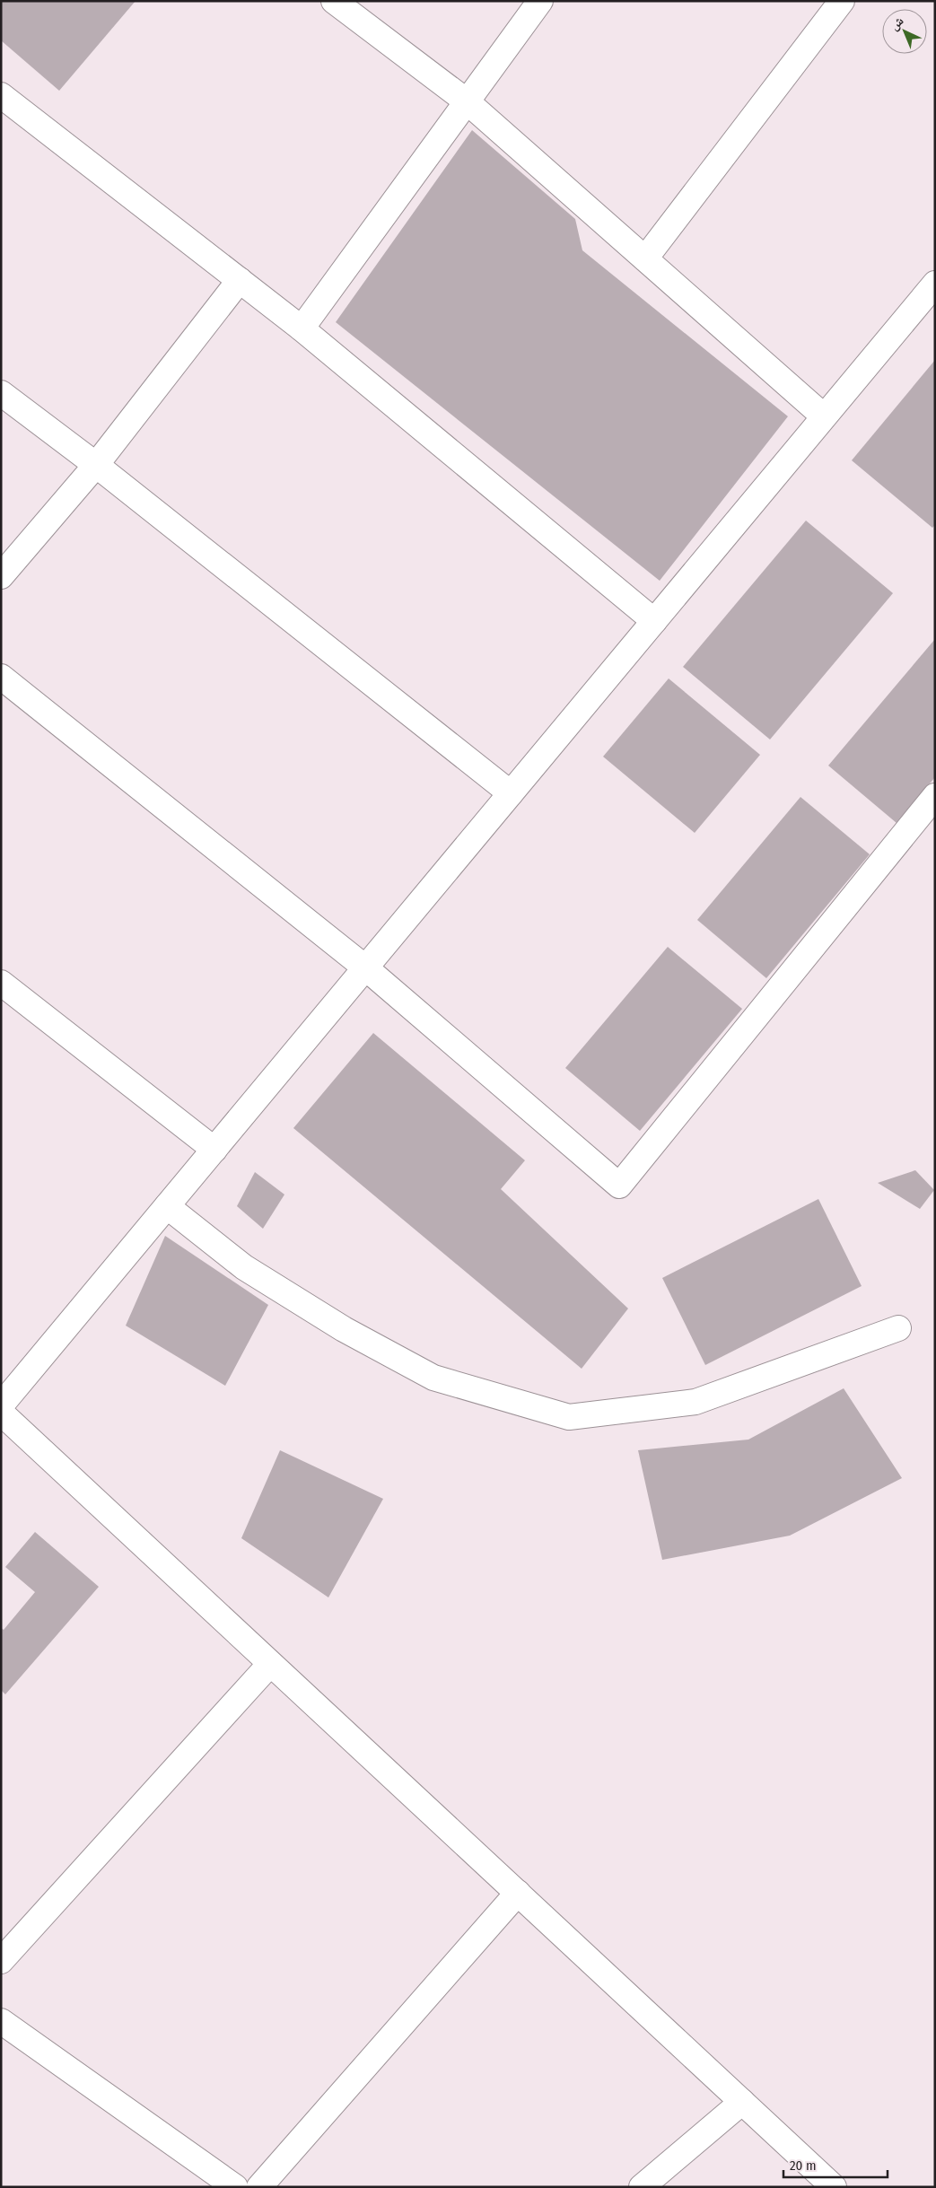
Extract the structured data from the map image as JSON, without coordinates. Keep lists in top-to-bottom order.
{
  "scale_bar": "20 m",
  "north": "top left"
}
